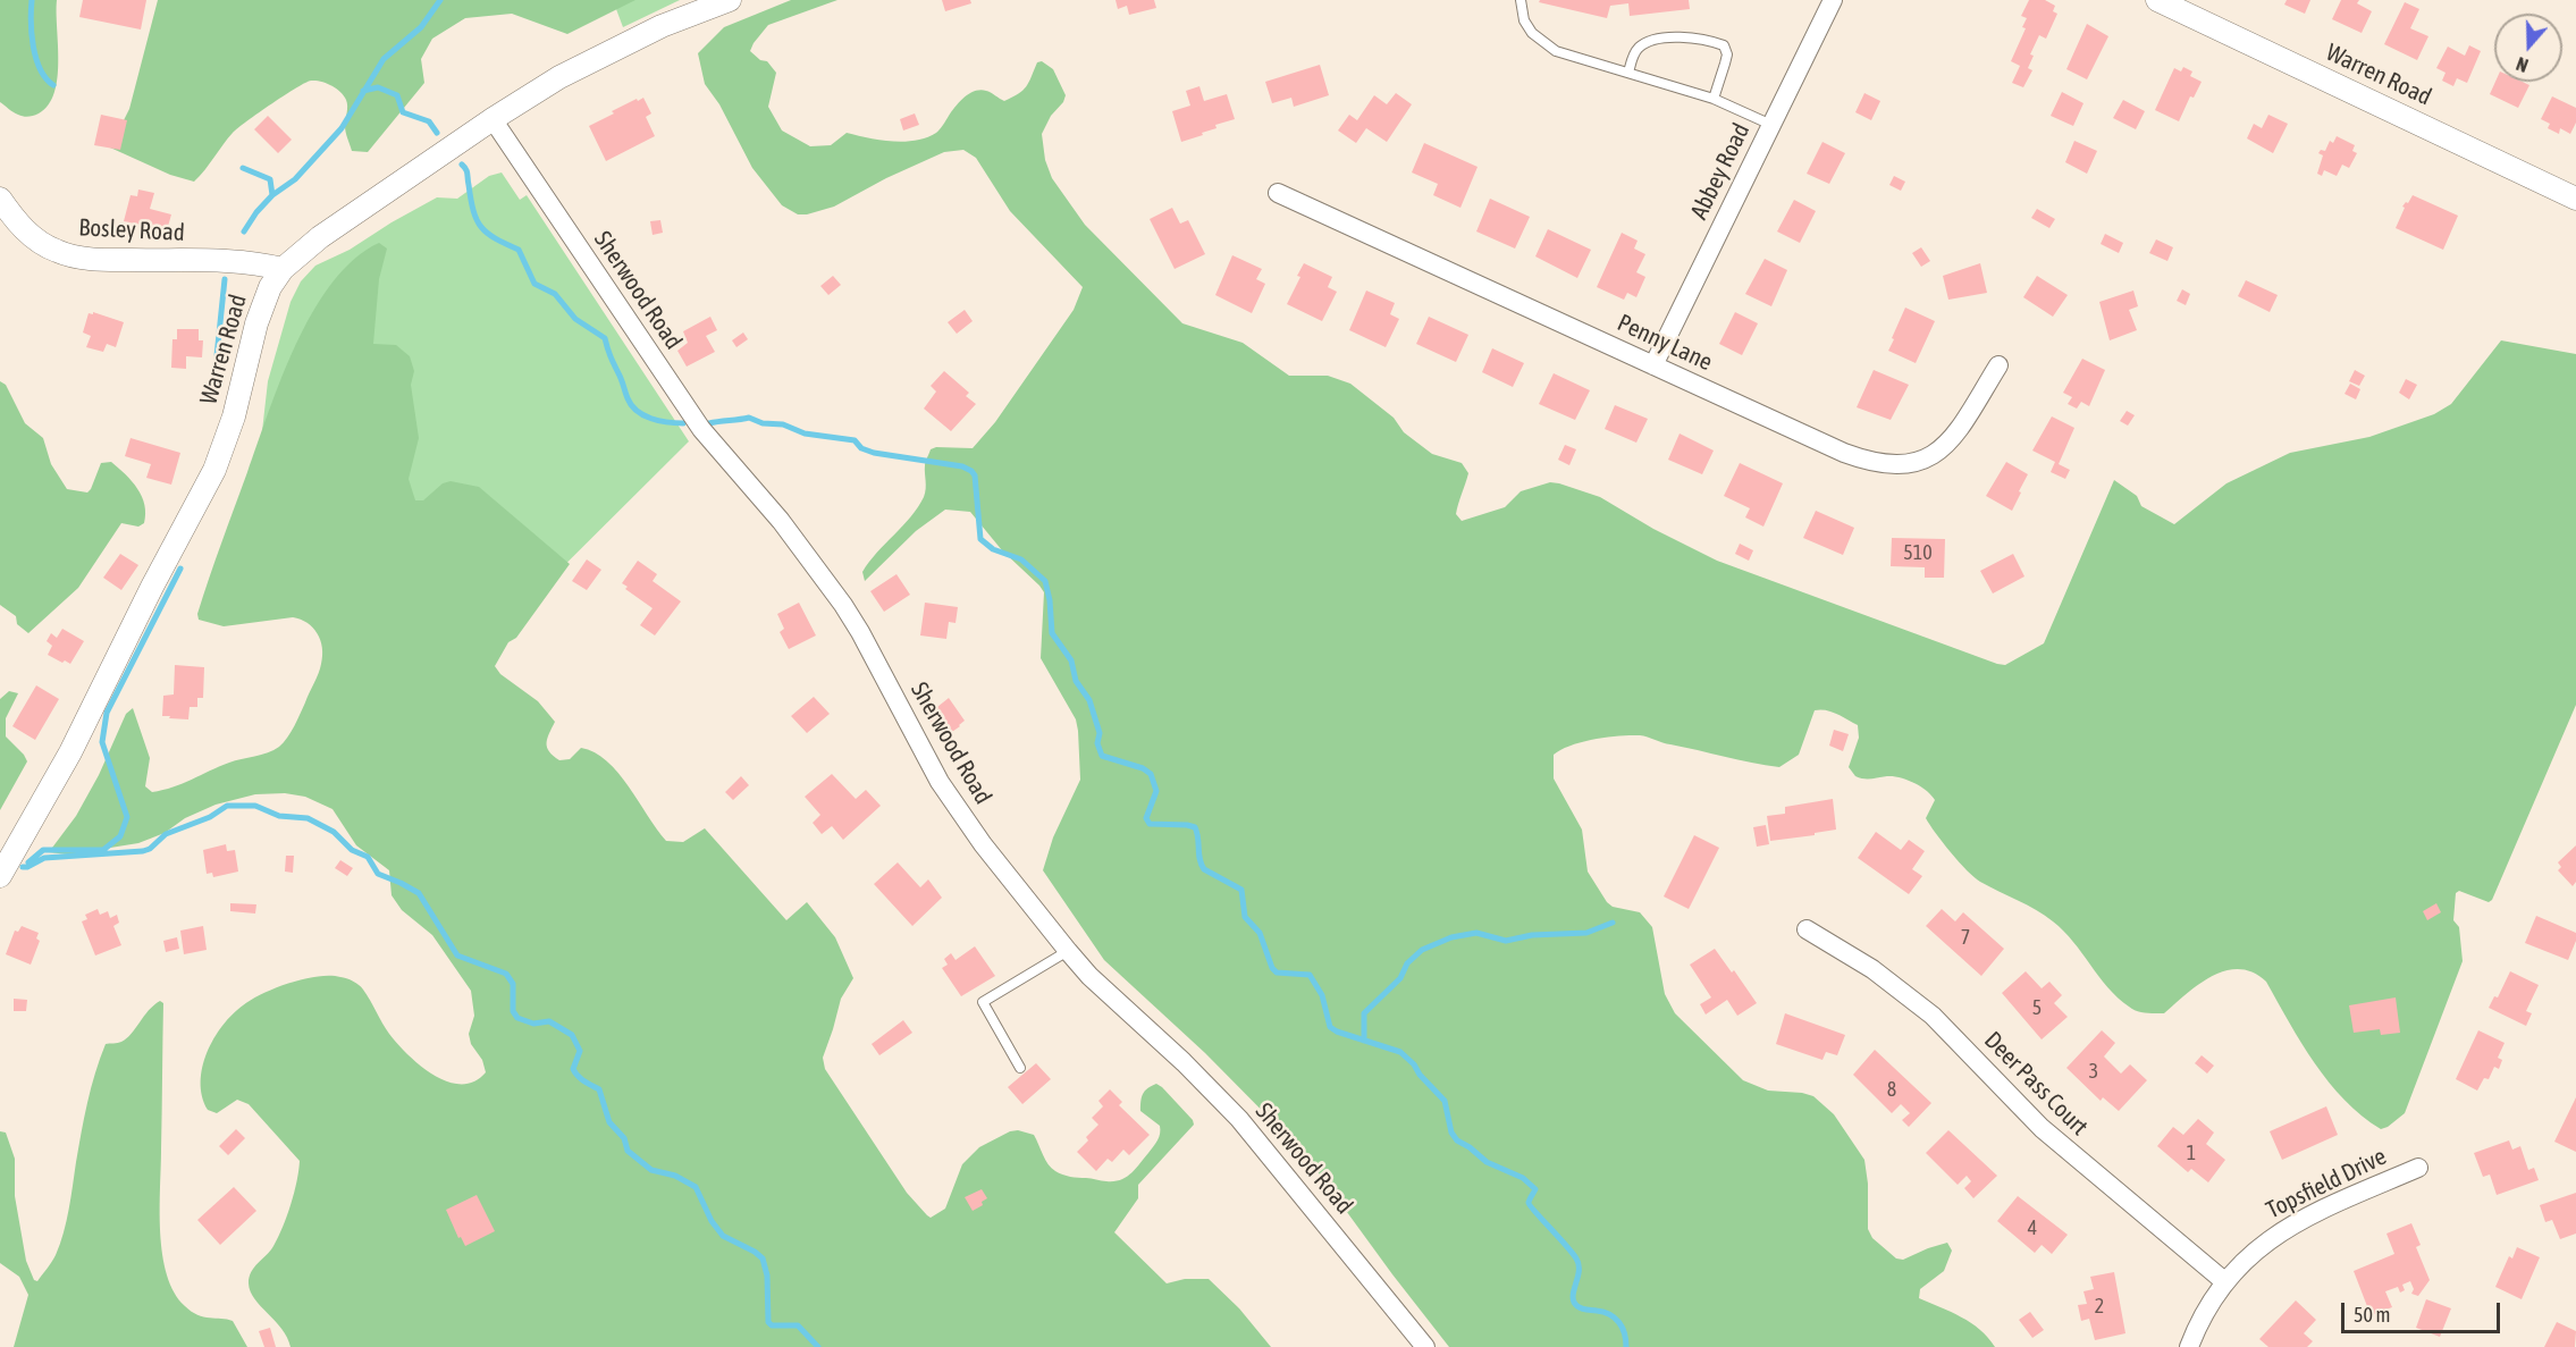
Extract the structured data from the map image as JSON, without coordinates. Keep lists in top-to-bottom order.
{
  "streets": {
    "street": [
      "Warren Road",
      "Abbey Road",
      "Bosley Road",
      "Sherwood Road",
      "Penny Lane",
      "Deer Pass Court",
      "Topsfield Drive"
    ]
  },
  "crossings": [
    ["Warren Road", "Bosley Road"],
    ["Warren Road", "Sherwood Road"],
    ["Abbey Road", "Penny Lane"],
    ["Deer Pass Court", "Topsfield Drive"]
  ],
  "house_numbers": [
    "510",
    "7",
    "5",
    "3",
    "8",
    "1",
    "4",
    "2"
  ],
  "scale_bar": "50 m",
  "north": "bottom"
}
